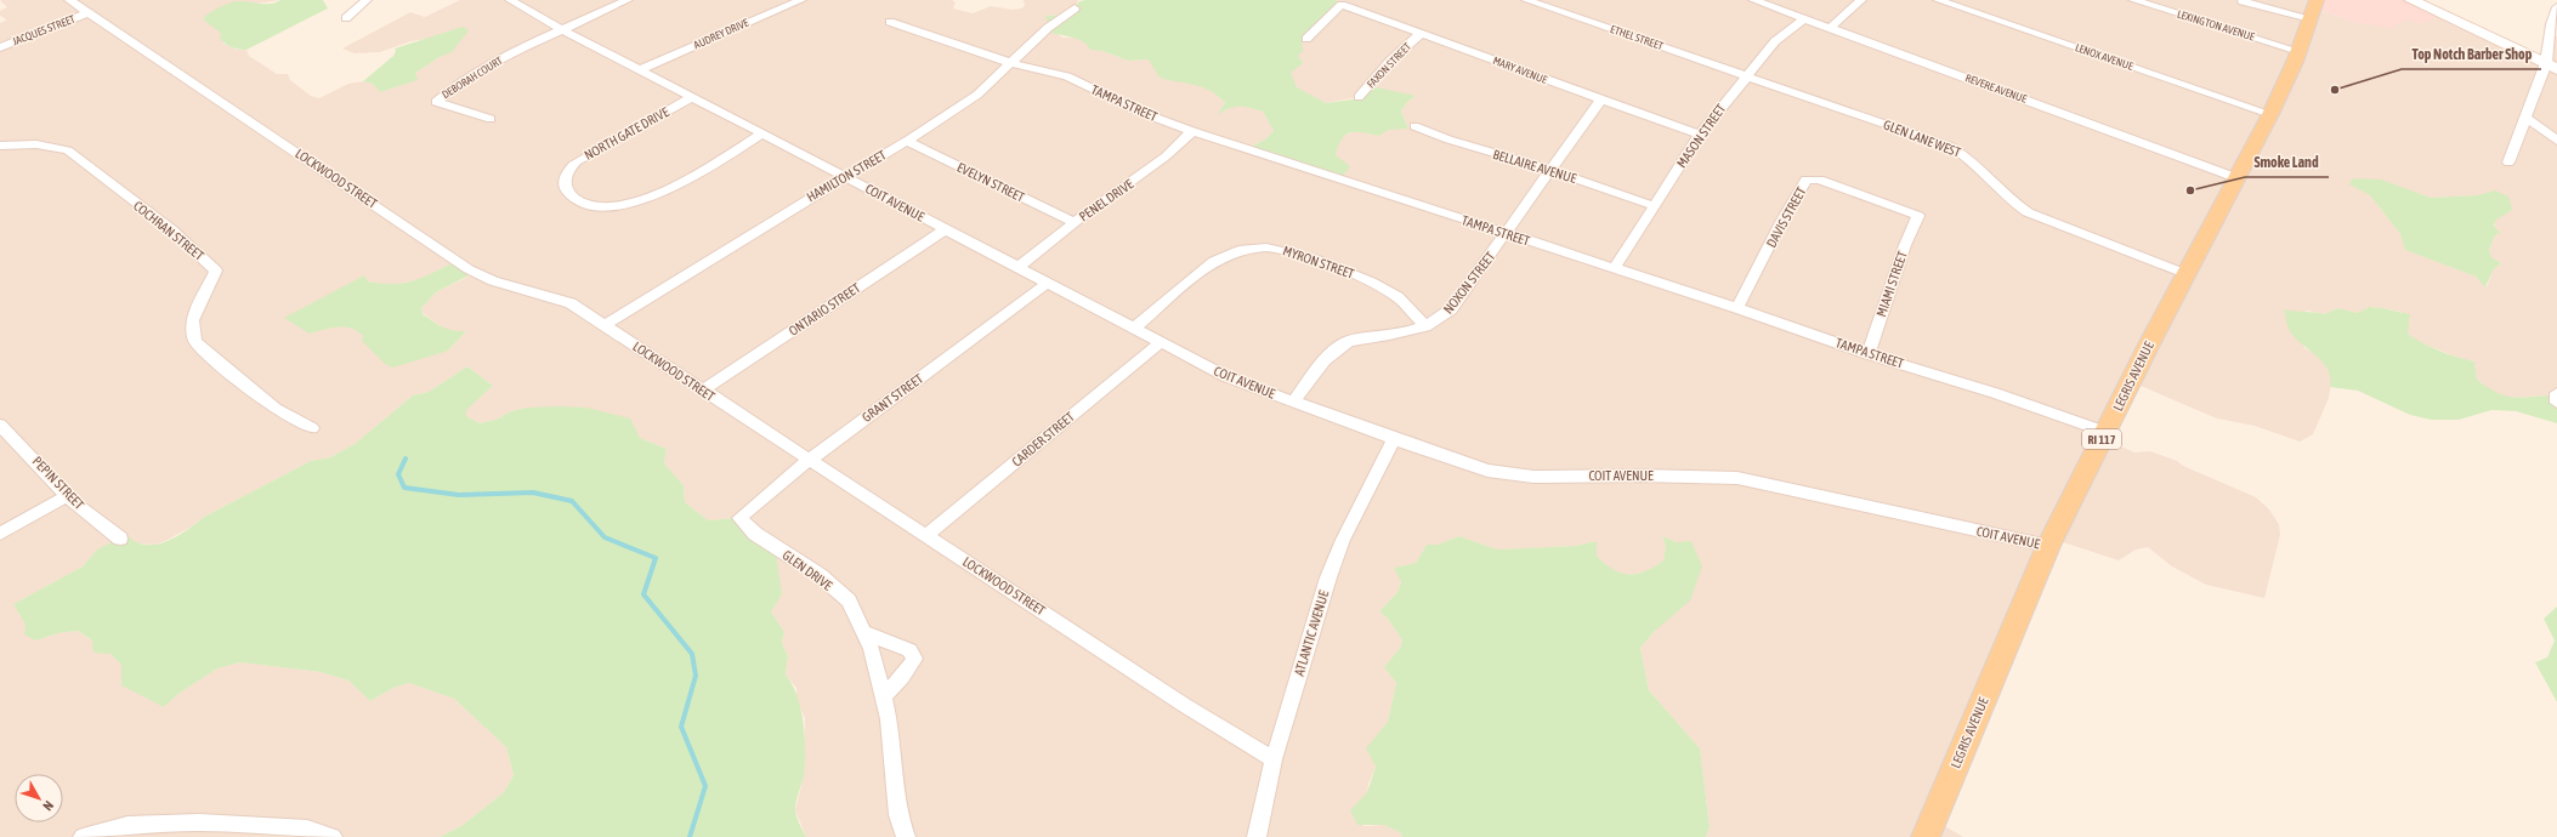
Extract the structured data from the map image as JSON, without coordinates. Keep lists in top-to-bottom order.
{
  "streets": {
    "main road": ["LEGRIS AVENUE", "RI 117"],
    "street": [
      "LEXINGTON AVENUE",
      "JACQUES STREET",
      "AUDREY DRIVE",
      "ETHEL STREET",
      "LENOX AVENUE",
      "FAXON STREET",
      "MARY AVENUE",
      "DEBORAH COURT",
      "REVERE AVENUE",
      "TAMPA STREET",
      "NORTH GATE DRIVE",
      "MASON STREET",
      "GLEN LANE WEST",
      "BELLAIRE AVENUE",
      "HAMILTON STREET",
      "LOCKWOOD STREET",
      "EVELYN STREET",
      "PENEL DRIVE",
      "COIT AVENUE",
      "DAVIS STREET",
      "COCHRAN STREET",
      "MYRON STREET",
      "NOXON STREET",
      "MIAMI STREET",
      "ONTARIO STREET",
      "GRANT STREET",
      "CARDER STREET",
      "PEPIN STREET",
      "GLEN DRIVE",
      "ATLANTIC AVENUE"
    ]
  },
  "crossings": [
    ["LEXINGTON AVENUE", "LEGRIS AVENUE"],
    ["JACQUES STREET", "LOCKWOOD STREET"],
    ["AUDREY DRIVE", "COIT AVENUE"],
    ["ETHEL STREET", "MASON STREET"],
    ["ETHEL STREET", "GLEN LANE WEST"],
    ["LENOX AVENUE", "LEGRIS AVENUE"],
    ["FAXON STREET", "MARY AVENUE"],
    ["MARY AVENUE", "MASON STREET"],
    ["MARY AVENUE", "NOXON STREET"],
    ["DEBORAH COURT", "COIT AVENUE"],
    ["REVERE AVENUE", "MASON STREET"],
    ["REVERE AVENUE", "LEGRIS AVENUE"],
    ["TAMPA STREET", "MASON STREET"],
    ["TAMPA STREET", "HAMILTON STREET"],
    ["TAMPA STREET", "PENEL DRIVE"],
    ["TAMPA STREET", "DAVIS STREET"],
    ["TAMPA STREET", "NOXON STREET"],
    ["TAMPA STREET", "MIAMI STREET"],
    ["TAMPA STREET", "LEGRIS AVENUE"],
    ["NORTH GATE DRIVE", "COIT AVENUE"],
    ["MASON STREET", "GLEN LANE WEST"],
    ["MASON STREET", "BELLAIRE AVENUE"],
    ["GLEN LANE WEST", "LEGRIS AVENUE"],
    ["BELLAIRE AVENUE", "NOXON STREET"],
    ["HAMILTON STREET", "LOCKWOOD STREET"],
    ["HAMILTON STREET", "EVELYN STREET"],
    ["HAMILTON STREET", "COIT AVENUE"],
    ["LOCKWOOD STREET", "ONTARIO STREET"],
    ["LOCKWOOD STREET", "GRANT STREET"],
    ["LOCKWOOD STREET", "CARDER STREET"],
    ["LOCKWOOD STREET", "ATLANTIC AVENUE"],
    ["EVELYN STREET", "PENEL DRIVE"],
    ["PENEL DRIVE", "COIT AVENUE"],
    ["COIT AVENUE", "MYRON STREET"],
    ["COIT AVENUE", "NOXON STREET"],
    ["COIT AVENUE", "ONTARIO STREET"],
    ["COIT AVENUE", "LEGRIS AVENUE"],
    ["COIT AVENUE", "GRANT STREET"],
    ["COIT AVENUE", "CARDER STREET"],
    ["COIT AVENUE", "ATLANTIC AVENUE"],
    ["DAVIS STREET", "MIAMI STREET"],
    ["MYRON STREET", "NOXON STREET"],
    ["GRANT STREET", "GLEN DRIVE"]
  ],
  "places": ["Top Notch Barber Shop", "Smoke Land"],
  "north": "bottom right"
}
